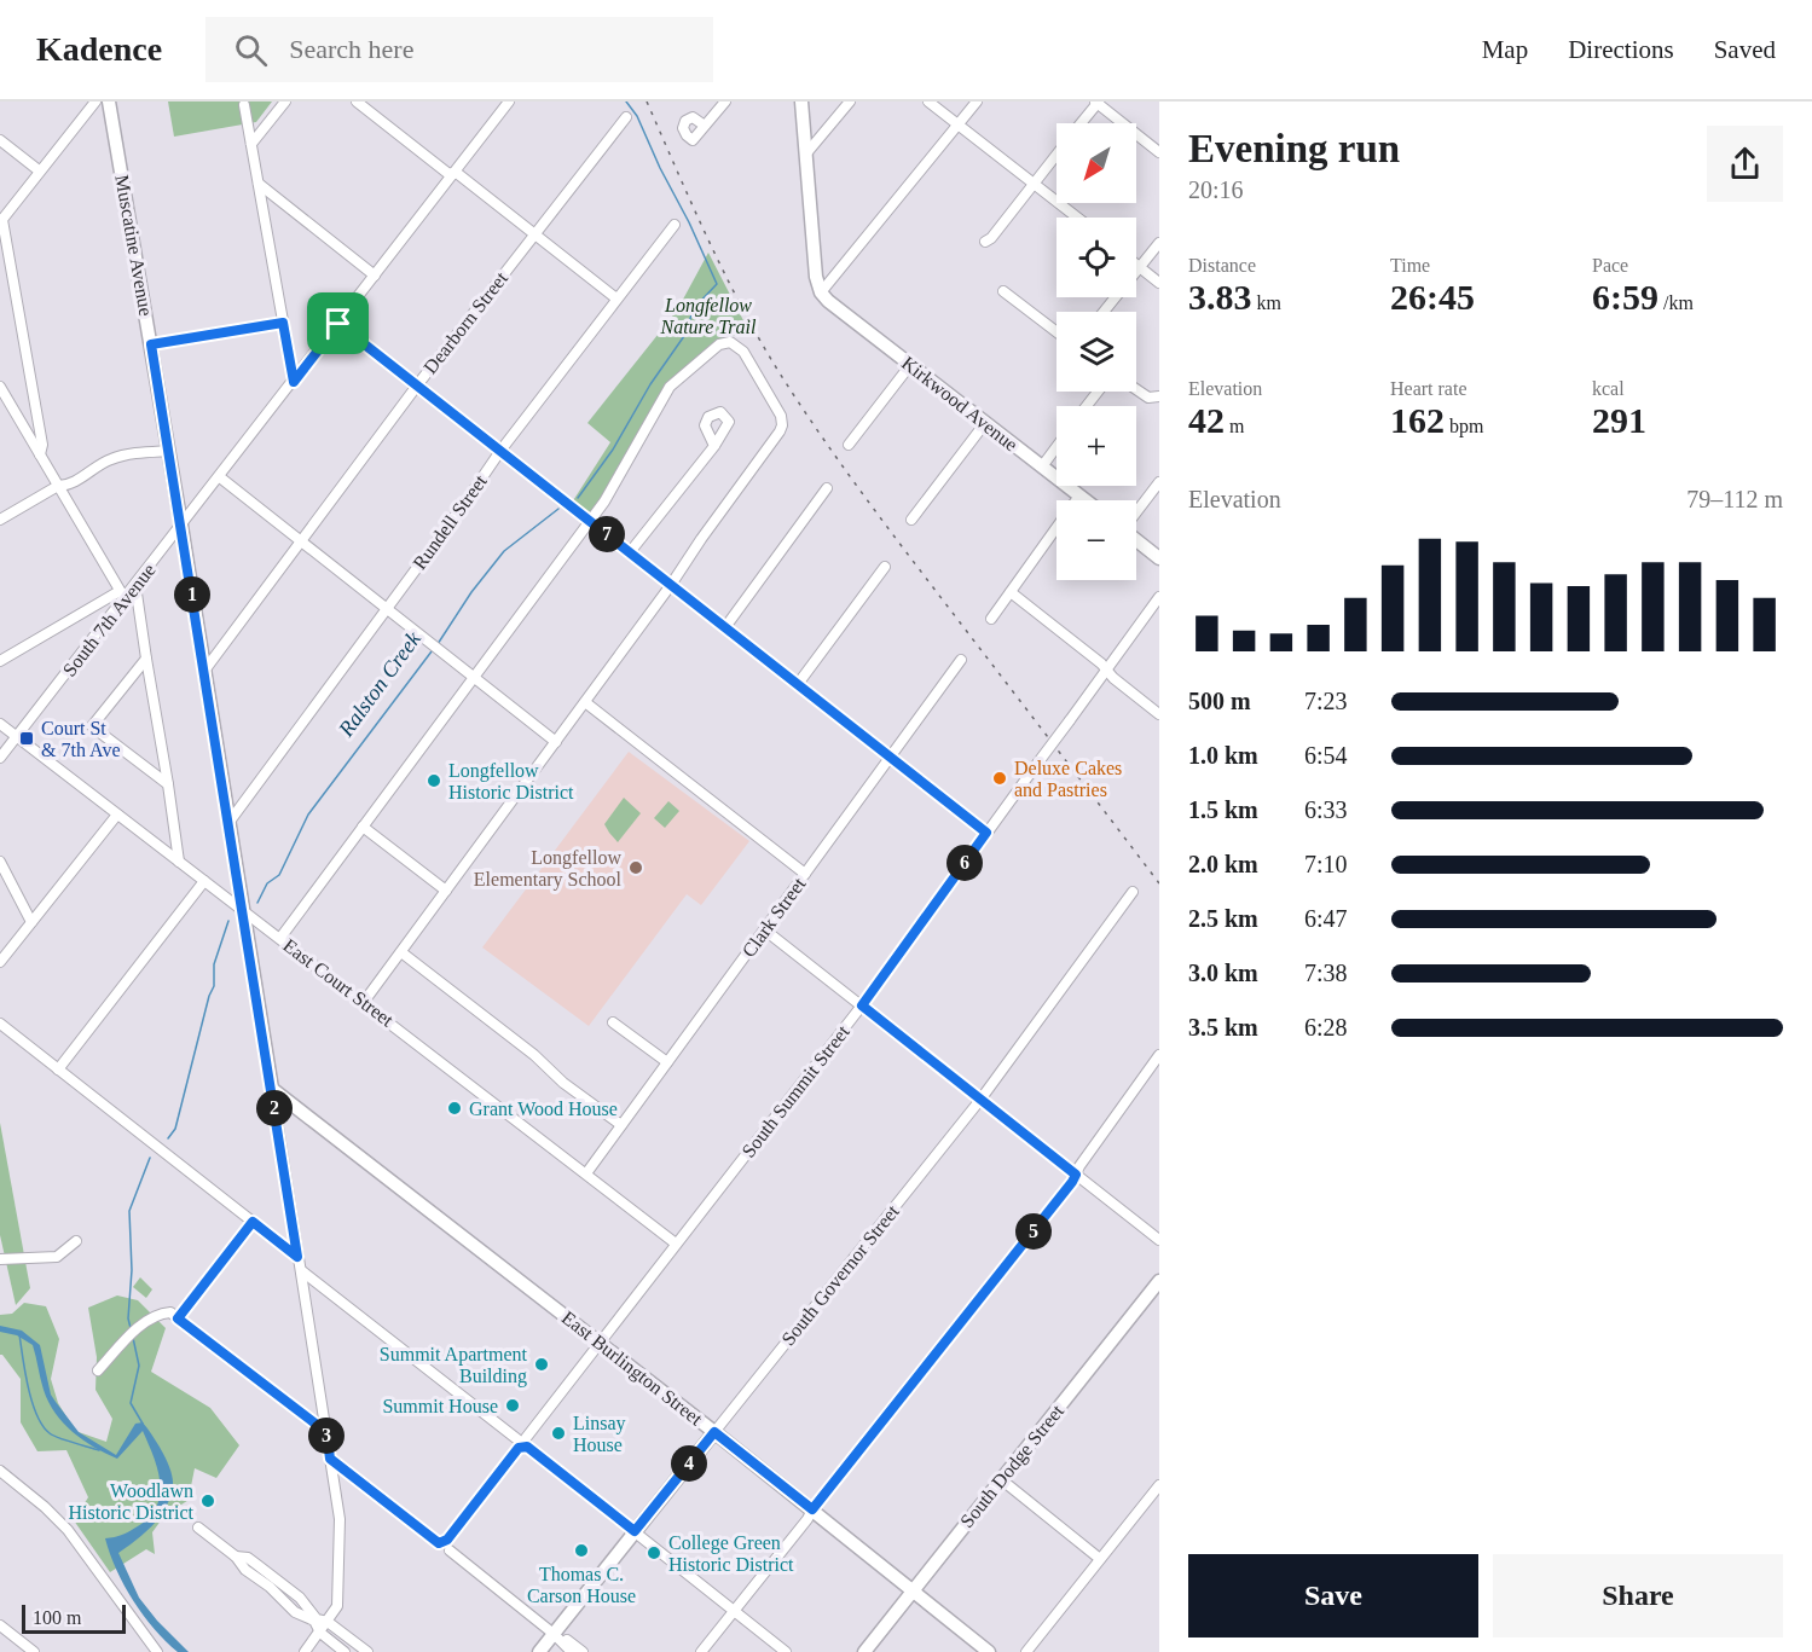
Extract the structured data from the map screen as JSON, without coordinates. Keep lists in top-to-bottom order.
{
  "streets": {
    "main road": [
      "Muscatine Avenue",
      "Kirkwood Avenue",
      "South Governor Street",
      "East Burlington Street",
      "South Dodge Street"
    ],
    "street": [
      "Dearborn Street",
      "Rundell Street",
      "South 7th Avenue",
      "Clark Street",
      "East Court Street",
      "South Summit Street"
    ]
  },
  "crossings": [
    ["Muscatine Avenue", "Dearborn Street"],
    ["Muscatine Avenue", "Rundell Street"],
    ["Muscatine Avenue", "South 7th Avenue"],
    ["Muscatine Avenue", "East Court Street"],
    ["Muscatine Avenue", "East Burlington Street"],
    ["South 7th Avenue", "East Court Street"],
    ["Clark Street", "East Court Street"],
    ["East Court Street", "South Summit Street"],
    ["South Summit Street", "East Burlington Street"],
    ["South Governor Street", "East Burlington Street"],
    ["East Burlington Street", "South Dodge Street"]
  ],
  "water": ["Ralston Creek"],
  "parks": ["Longfellow Nature Trail"],
  "places": {
    "transit": ["Court St & 7th Ave"],
    "other": [
      "Deluxe Cakes and Pastries",
      "Longfellow Historic District",
      "Longfellow Elementary School",
      "Grant Wood House",
      "Summit Apartment Building",
      "Summit House",
      "Linsay House",
      "Woodlawn Historic District",
      "Thomas C. Carson House",
      "College Green Historic District"
    ]
  },
  "scale_bar": "100 m",
  "north": "bottom left",
  "page": {
    "header": "Kadence",
    "search": "Search here",
    "nav": ["Map", "Directions", "Saved"],
    "heading": ["Evening run", "20:16"],
    "map_buttons": ["+", "−"],
    "stats": [
      ["Distance", "3.83 km"],
      ["Time", "26:45"],
      ["Pace", "6:59 /km"],
      ["Elevation", "42 m"],
      ["Heart rate", "162 bpm"],
      ["kcal", "291"]
    ],
    "chart": ["Elevation", "79–112 m"],
    "pins": [
      "7",
      "1",
      "6",
      "2",
      "5",
      "3",
      "4"
    ],
    "list": [
      {
        "name": "500 m",
        "note": "7:23"
      },
      {
        "name": "1.0 km",
        "note": "6:54"
      },
      {
        "name": "1.5 km",
        "note": "6:33"
      },
      {
        "name": "2.0 km",
        "note": "7:10"
      },
      {
        "name": "2.5 km",
        "note": "6:47"
      },
      {
        "name": "3.0 km",
        "note": "7:38"
      },
      {
        "name": "3.5 km",
        "note": "6:28"
      }
    ],
    "buttons": ["Save", "Share"],
    "scale": "100 m"
  }
}
